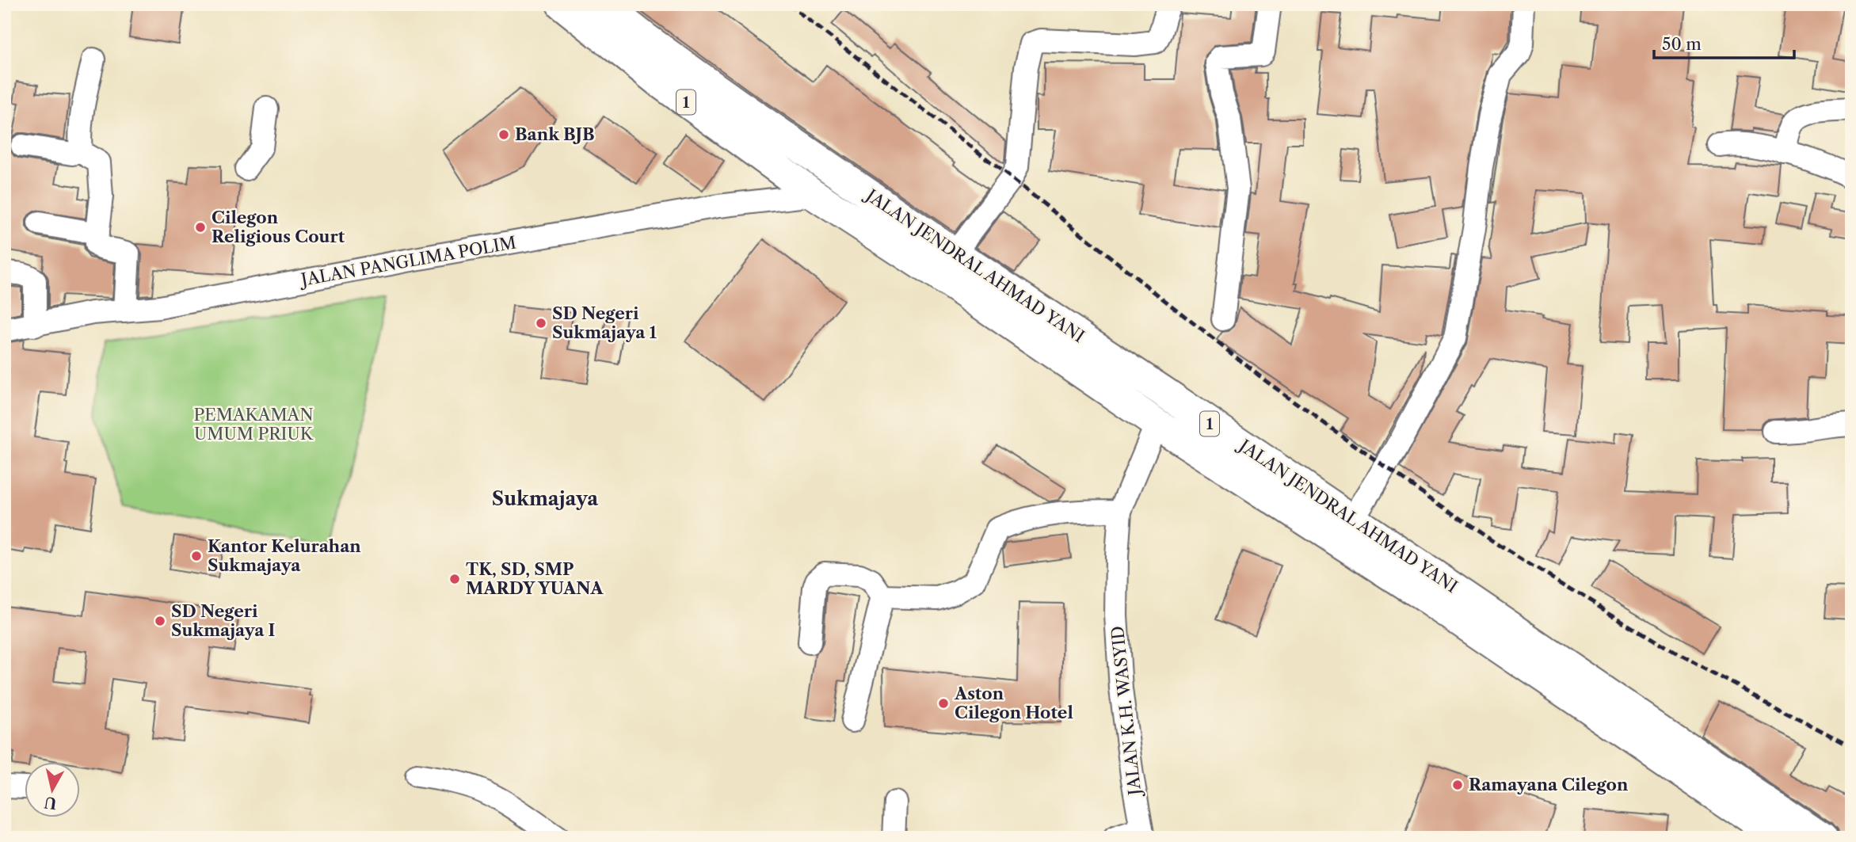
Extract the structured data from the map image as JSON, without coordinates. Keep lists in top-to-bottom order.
{
  "streets": {
    "highway": ["1", "JALAN JENDRAL AHMAD YANI"],
    "street": ["JALAN PANGLIMA POLIM", "JALAN K.H. WASYID"]
  },
  "crossings": [
    ["JALAN PANGLIMA POLIM", "JALAN JENDRAL AHMAD YANI"],
    ["JALAN JENDRAL AHMAD YANI", "JALAN K.H. WASYID"]
  ],
  "districts": ["Sukmajaya"],
  "parks": ["PEMAKAMAN UMUM PRIUK"],
  "places": [
    "Bank BJB",
    "Cilegon Religious Court",
    "SD Negeri Sukmajaya 1",
    "Kantor Kelurahan Sukmajaya",
    "TK, SD, SMP MARDY YUANA",
    "SD Negeri Sukmajaya I",
    "Aston Cilegon Hotel",
    "Ramayana Cilegon"
  ],
  "scale_bar": "50 m",
  "north": "bottom"
}
